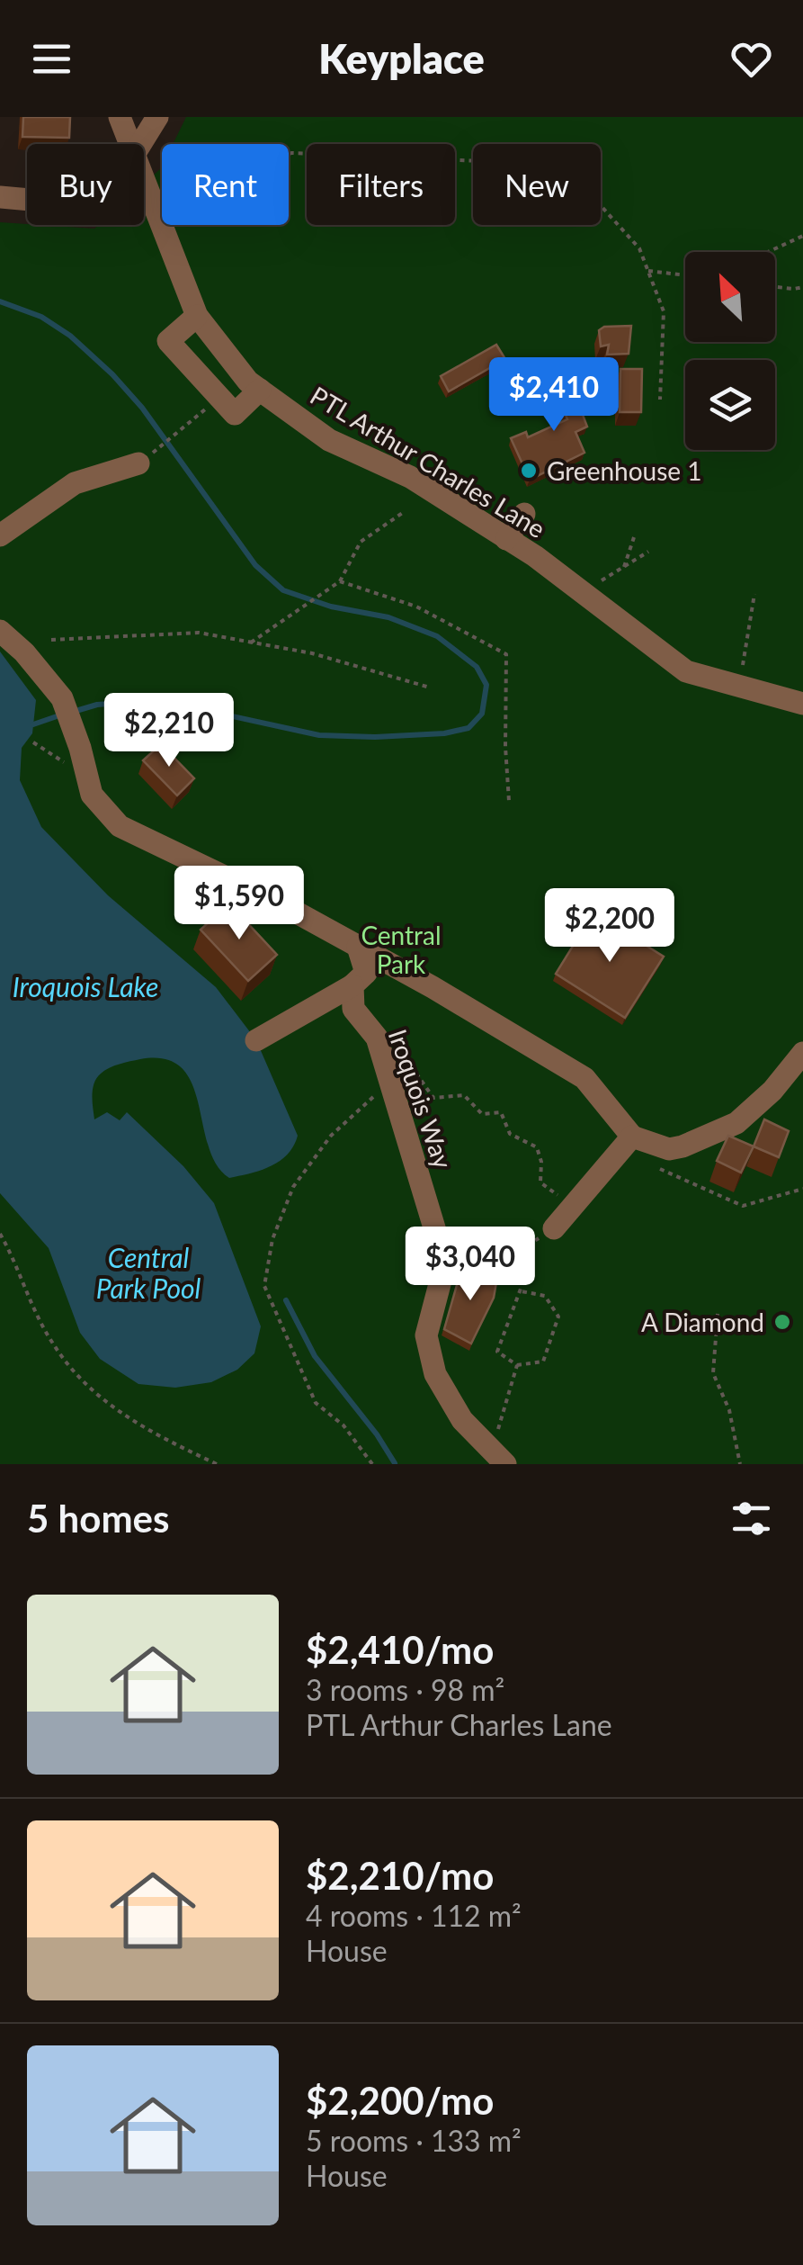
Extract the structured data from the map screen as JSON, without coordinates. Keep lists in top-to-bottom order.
{
  "streets": {
    "street": ["PTL Arthur Charles Lane", "Iroquois Way"]
  },
  "water": ["Iroquois Lake", "Central Park Pool"],
  "parks": ["Central Park"],
  "places": ["Greenhouse 1", "A Diamond"],
  "north": "top left",
  "page": {
    "header": "Keyplace",
    "chip": [
      "Buy",
      "Rent",
      "Filters",
      "New"
    ],
    "price": [
      "$2,410",
      "$2,210",
      "$1,590",
      "$2,200",
      "$3,040"
    ],
    "heading": "5 homes",
    "list": [
      {
        "name": "$2,410/mo",
        "note": "3 rooms · 98 m² · PTL Arthur Charles Lane"
      },
      {
        "name": "$2,210/mo",
        "note": "4 rooms · 112 m² · House"
      },
      {
        "name": "$2,200/mo",
        "note": "5 rooms · 133 m² · House"
      }
    ]
  }
}
